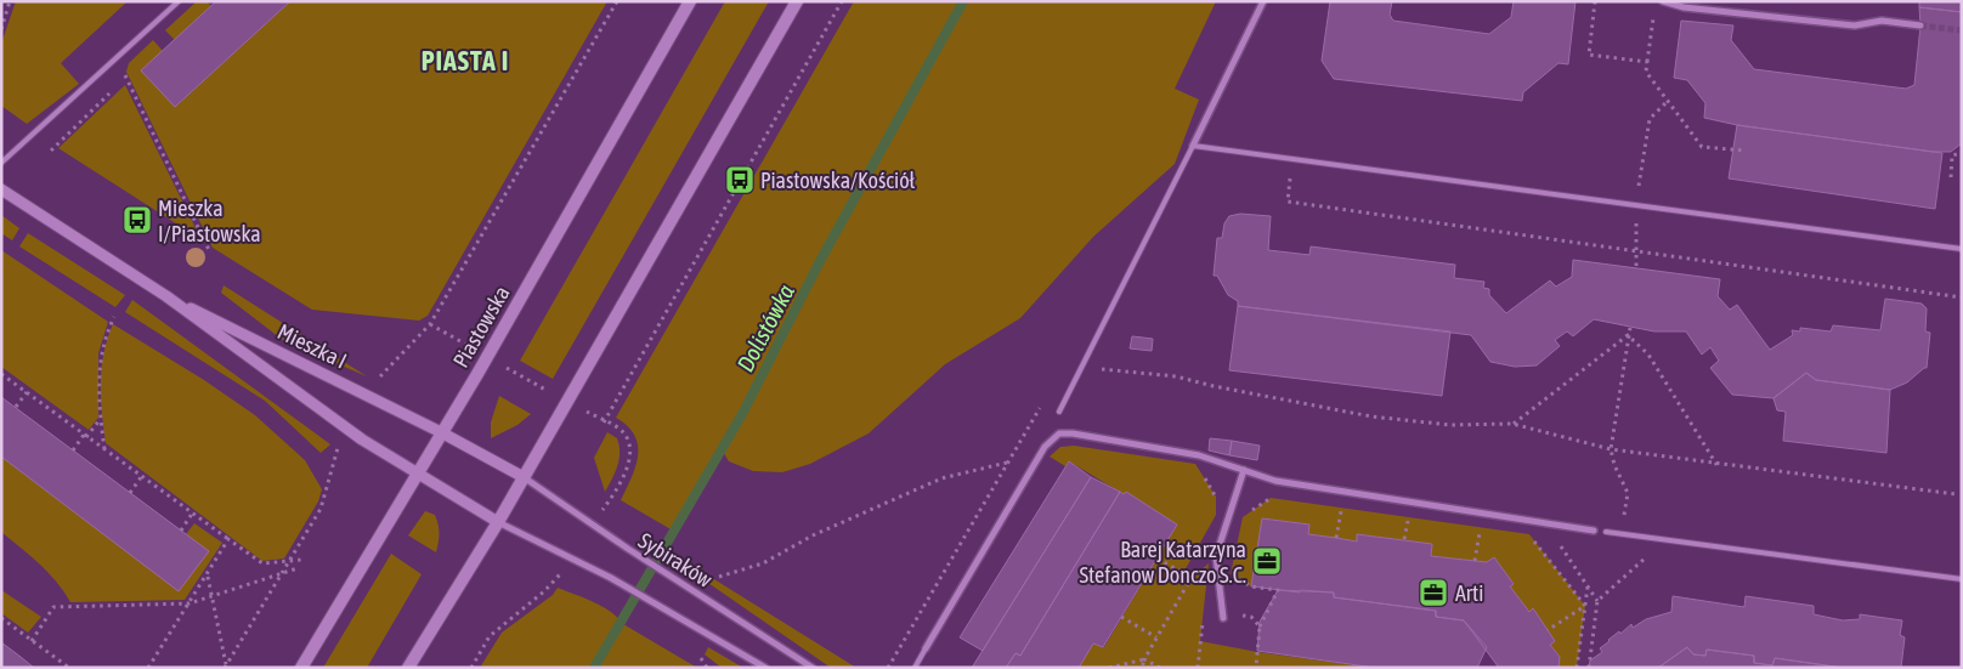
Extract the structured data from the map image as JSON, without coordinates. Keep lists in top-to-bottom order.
{
  "streets": {
    "main road": ["Piastowska"],
    "street": ["Mieszka I", "Sybiraków"]
  },
  "crossings": [
    ["Piastowska", "Mieszka I"],
    ["Mieszka I", "Sybiraków"]
  ],
  "districts": ["PIASTA I"],
  "water": ["Dolistówka"],
  "places": {
    "bus stop": ["Piastowska/Kościół", "Mieszka I/Piastowska"],
    "office": ["Barej Katarzyna Stefanow Donczo S.C.", "Arti"]
  }
}
